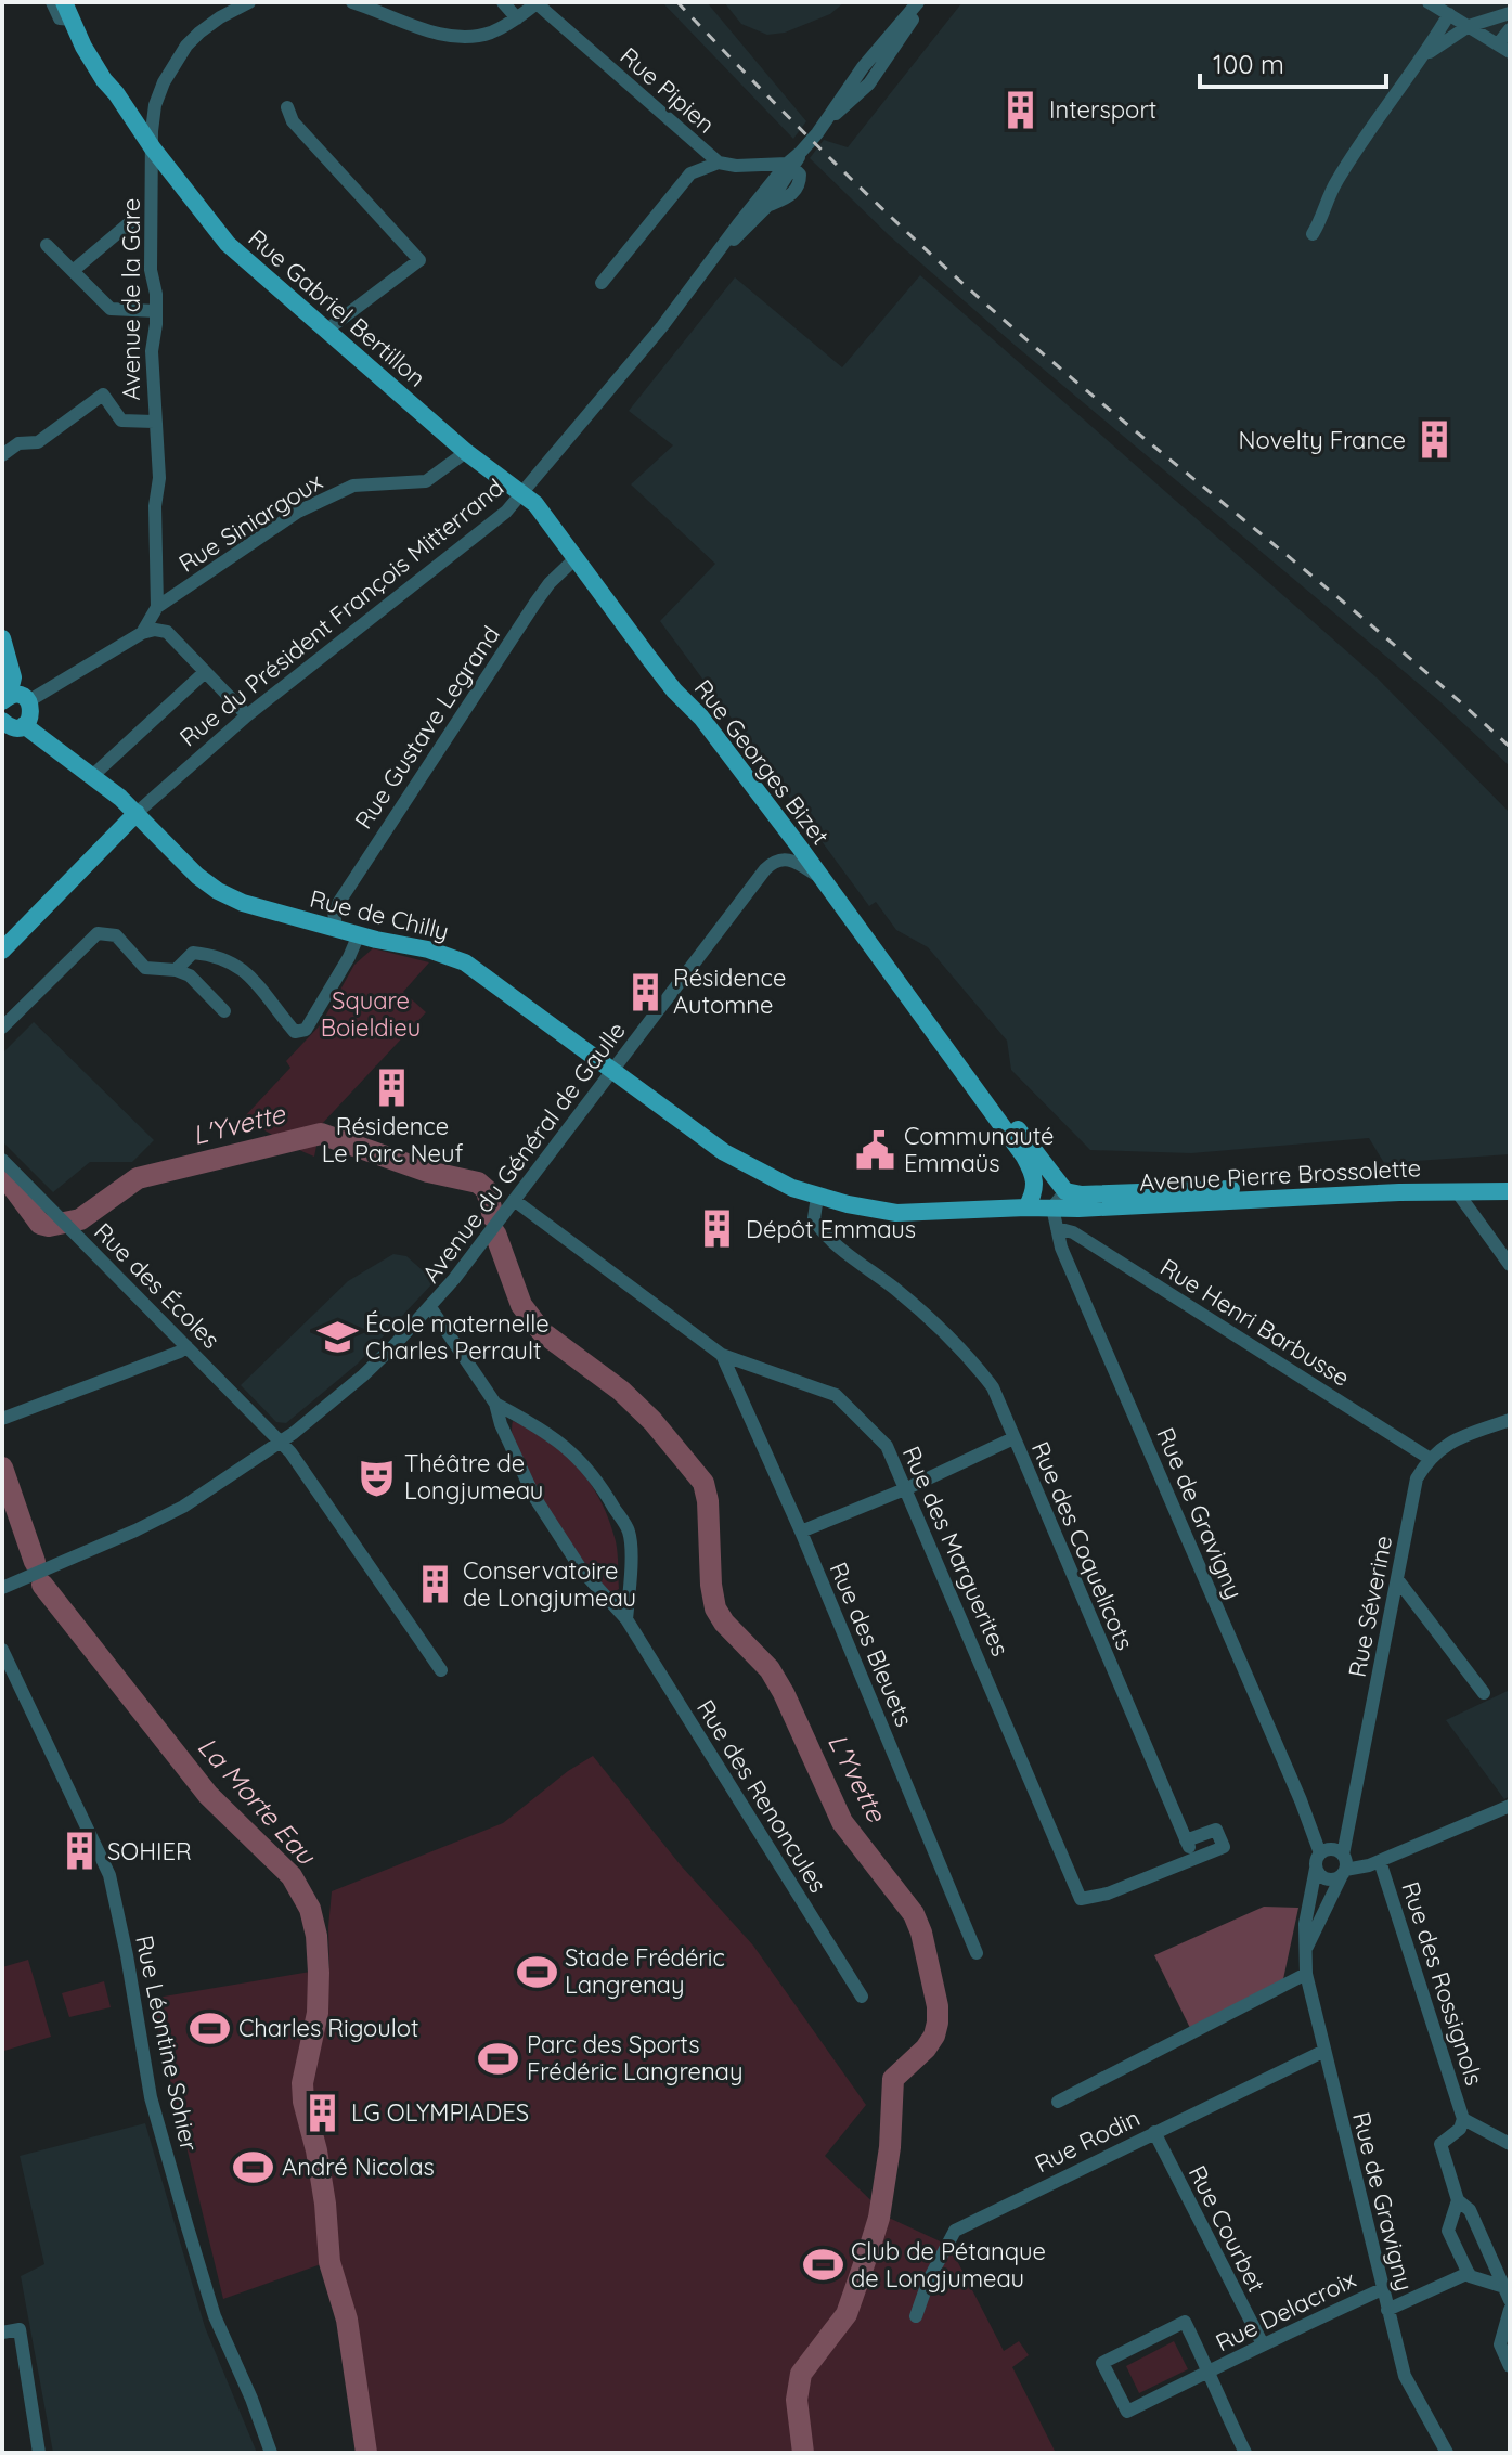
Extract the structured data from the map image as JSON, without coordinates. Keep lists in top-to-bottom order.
{
  "streets": {
    "main road": [
      "Rue Gabriel Bertillon",
      "Rue du Président François Mitterrand",
      "Rue Georges Bizet",
      "Rue de Chilly",
      "Avenue Pierre Brossolette"
    ],
    "street": [
      "Rue Pipien",
      "Avenue de la Gare",
      "Rue Siniargoux",
      "Rue Gustave Legrand",
      "Avenue du Général de Gaulle",
      "Rue des Écoles",
      "Rue Henri Barbusse",
      "Rue de Gravigny",
      "Rue des Coquelicots",
      "Rue des Marguerites",
      "Rue Séverine",
      "Rue des Bleuets",
      "Rue des Renoncules",
      "Rue des Rossignols",
      "Rue Léontine Sohier",
      "Rue Rodin",
      "Rue Courbet",
      "Rue Delacroix"
    ]
  },
  "crossings": [
    ["Rue Pipien", "Rue du Président François Mitterrand"],
    ["Avenue de la Gare", "Rue Gabriel Bertillon"],
    ["Avenue de la Gare", "Rue Siniargoux"],
    ["Rue Gabriel Bertillon", "Rue Siniargoux"],
    ["Rue Gabriel Bertillon", "Rue du Président François Mitterrand"],
    ["Rue Gabriel Bertillon", "Rue Georges Bizet"],
    ["Rue du Président François Mitterrand", "Rue Georges Bizet"],
    ["Rue du Président François Mitterrand", "Rue de Chilly"],
    ["Rue Gustave Legrand", "Rue Georges Bizet"],
    ["Rue Gustave Legrand", "Rue de Chilly"],
    ["Rue Georges Bizet", "Avenue du Général de Gaulle"],
    ["Rue Georges Bizet", "Avenue Pierre Brossolette"],
    ["Rue de Chilly", "Avenue du Général de Gaulle"],
    ["Rue de Chilly", "Avenue Pierre Brossolette"],
    ["Rue de Chilly", "Rue des Coquelicots"],
    ["Avenue du Général de Gaulle", "Rue des Écoles"],
    ["Avenue du Général de Gaulle", "Rue des Marguerites"],
    ["Avenue du Général de Gaulle", "Rue des Renoncules"],
    ["Avenue Pierre Brossolette", "Rue de Gravigny"],
    ["Avenue Pierre Brossolette", "Rue des Coquelicots"],
    ["Rue Henri Barbusse", "Rue de Gravigny"],
    ["Rue Henri Barbusse", "Rue Séverine"],
    ["Rue de Gravigny", "Rue Séverine"],
    ["Rue de Gravigny", "Rue Rodin"],
    ["Rue de Gravigny", "Rue Delacroix"],
    ["Rue des Coquelicots", "Rue des Marguerites"],
    ["Rue des Marguerites", "Rue des Bleuets"],
    ["Rue Rodin", "Rue Courbet"],
    ["Rue Courbet", "Rue Delacroix"]
  ],
  "water": ["L'Yvette", "La Morte Eau"],
  "parks": ["Square Boieldieu"],
  "places": {
    "building": [
      "Intersport",
      "Novelty France",
      "Résidence Automne",
      "Résidence Le Parc Neuf",
      "Dépôt Emmaus",
      "Conservatoire de Longjumeau",
      "SOHIER",
      "LG OLYMPIADES"
    ],
    "public building": ["Communauté Emmaüs"],
    "school or university": ["École maternelle Charles Perrault"],
    "theatre": ["Théâtre de Longjumeau"],
    "sports": [
      "Stade Frédéric Langrenay",
      "Charles Rigoulot",
      "Parc des Sports Frédéric Langrenay",
      "André Nicolas",
      "Club de Pétanque de Longjumeau"
    ]
  },
  "scale_bar": "100 m"
}
